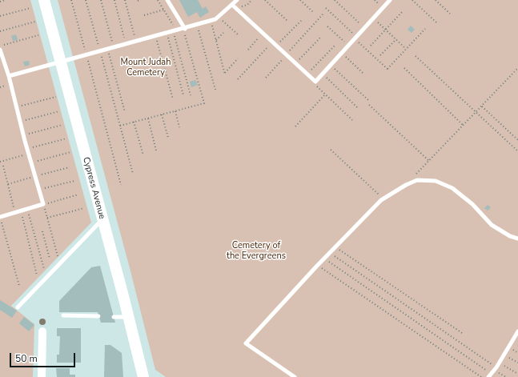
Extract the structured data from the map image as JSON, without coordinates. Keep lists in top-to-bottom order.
{
  "streets": {
    "street": ["Cypress Avenue"]
  },
  "parks": ["Mount Judah Cemetery", "Cemetery of the Evergreens"],
  "scale_bar": "50 m"
}
